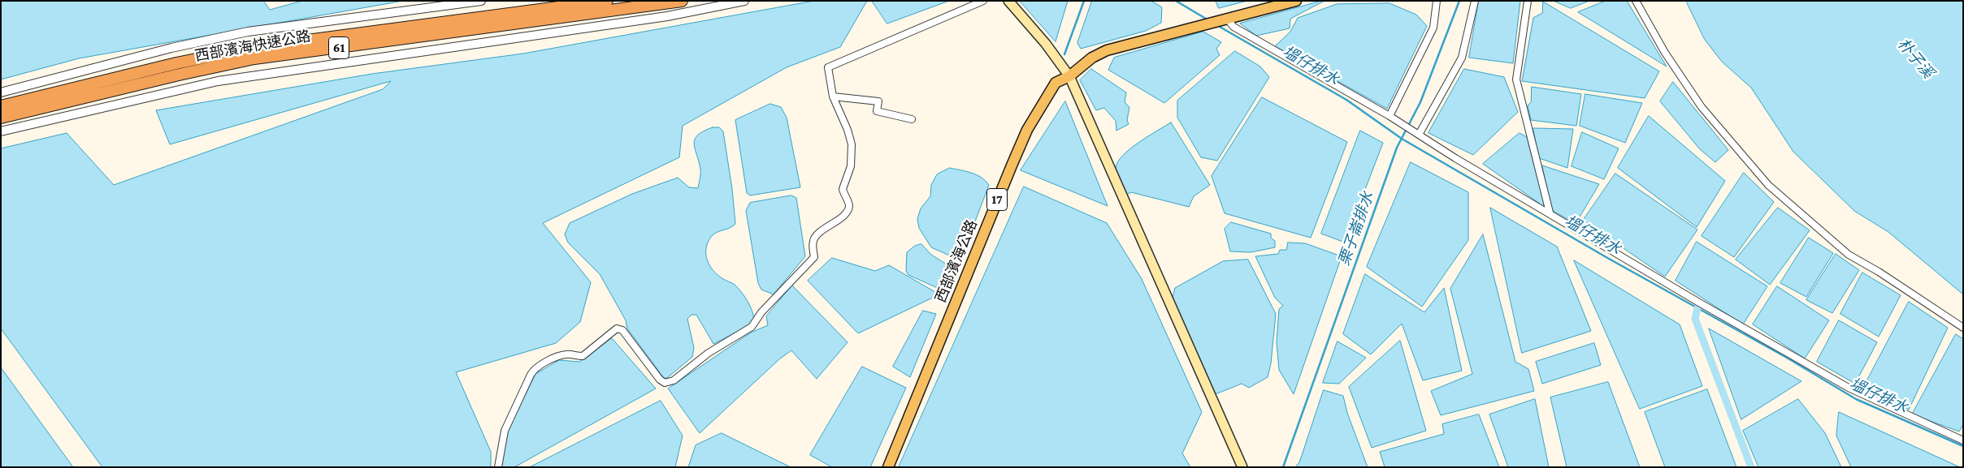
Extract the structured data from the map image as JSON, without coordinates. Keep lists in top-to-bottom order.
{
  "streets": {
    "highway": ["西部濱海快速公路", "61"],
    "main road": ["17", "西部濱海公路"]
  },
  "water": ["朴子溪", "塭仔排水", "栗子崙排水"]
}
